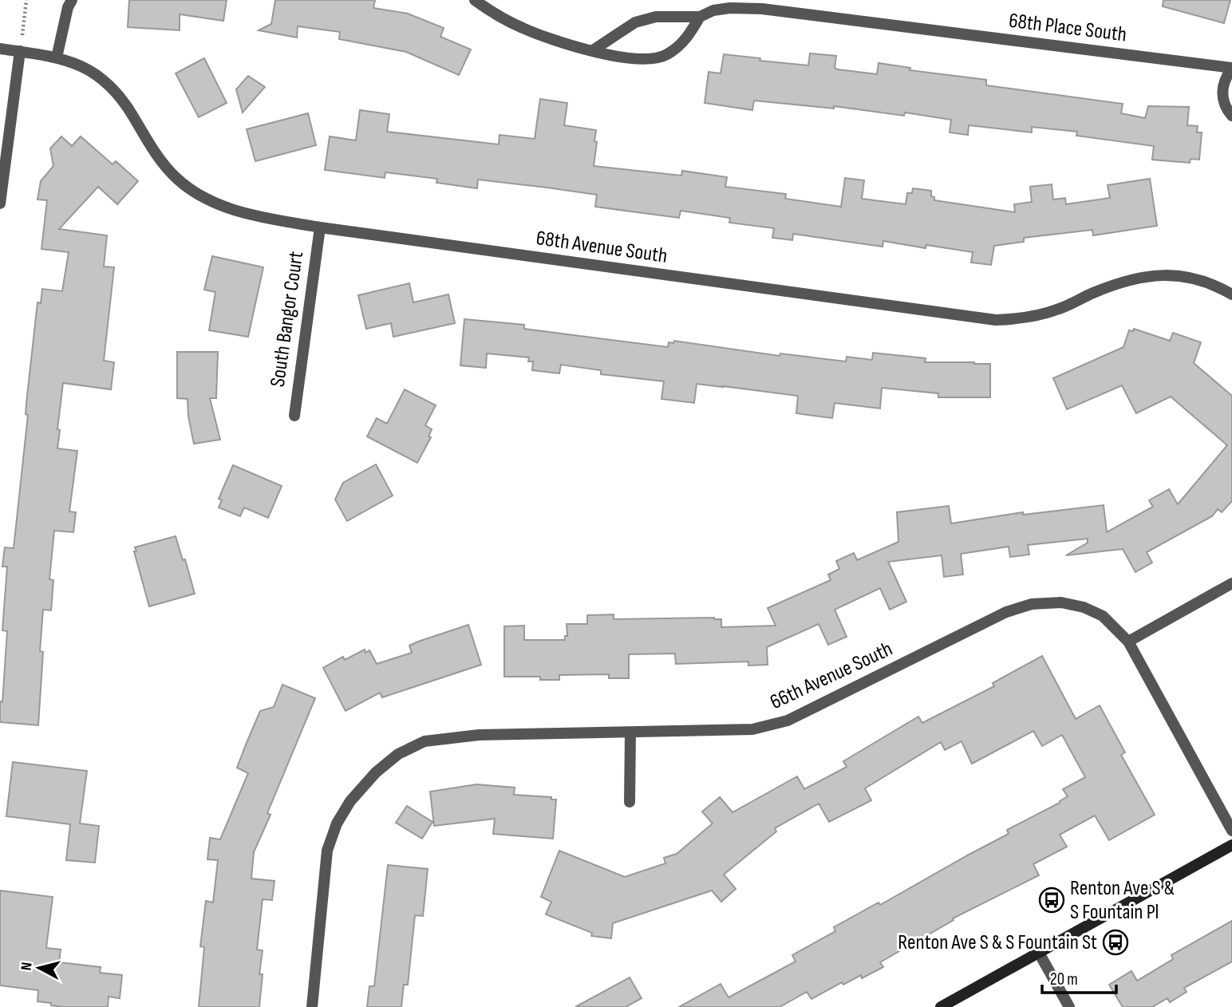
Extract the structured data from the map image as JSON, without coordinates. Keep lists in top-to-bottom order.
{
  "streets": {
    "street": [
      "68th Place South",
      "68th Avenue South",
      "South Bangor Court",
      "66th Avenue South"
    ]
  },
  "crossings": [
    ["68th Avenue South", "South Bangor Court"]
  ],
  "places": {
    "bus stop": ["Renton Ave S & S Fountain Pl", "Renton Ave S & S Fountain St"]
  },
  "scale_bar": "20 m",
  "north": "left"
}
